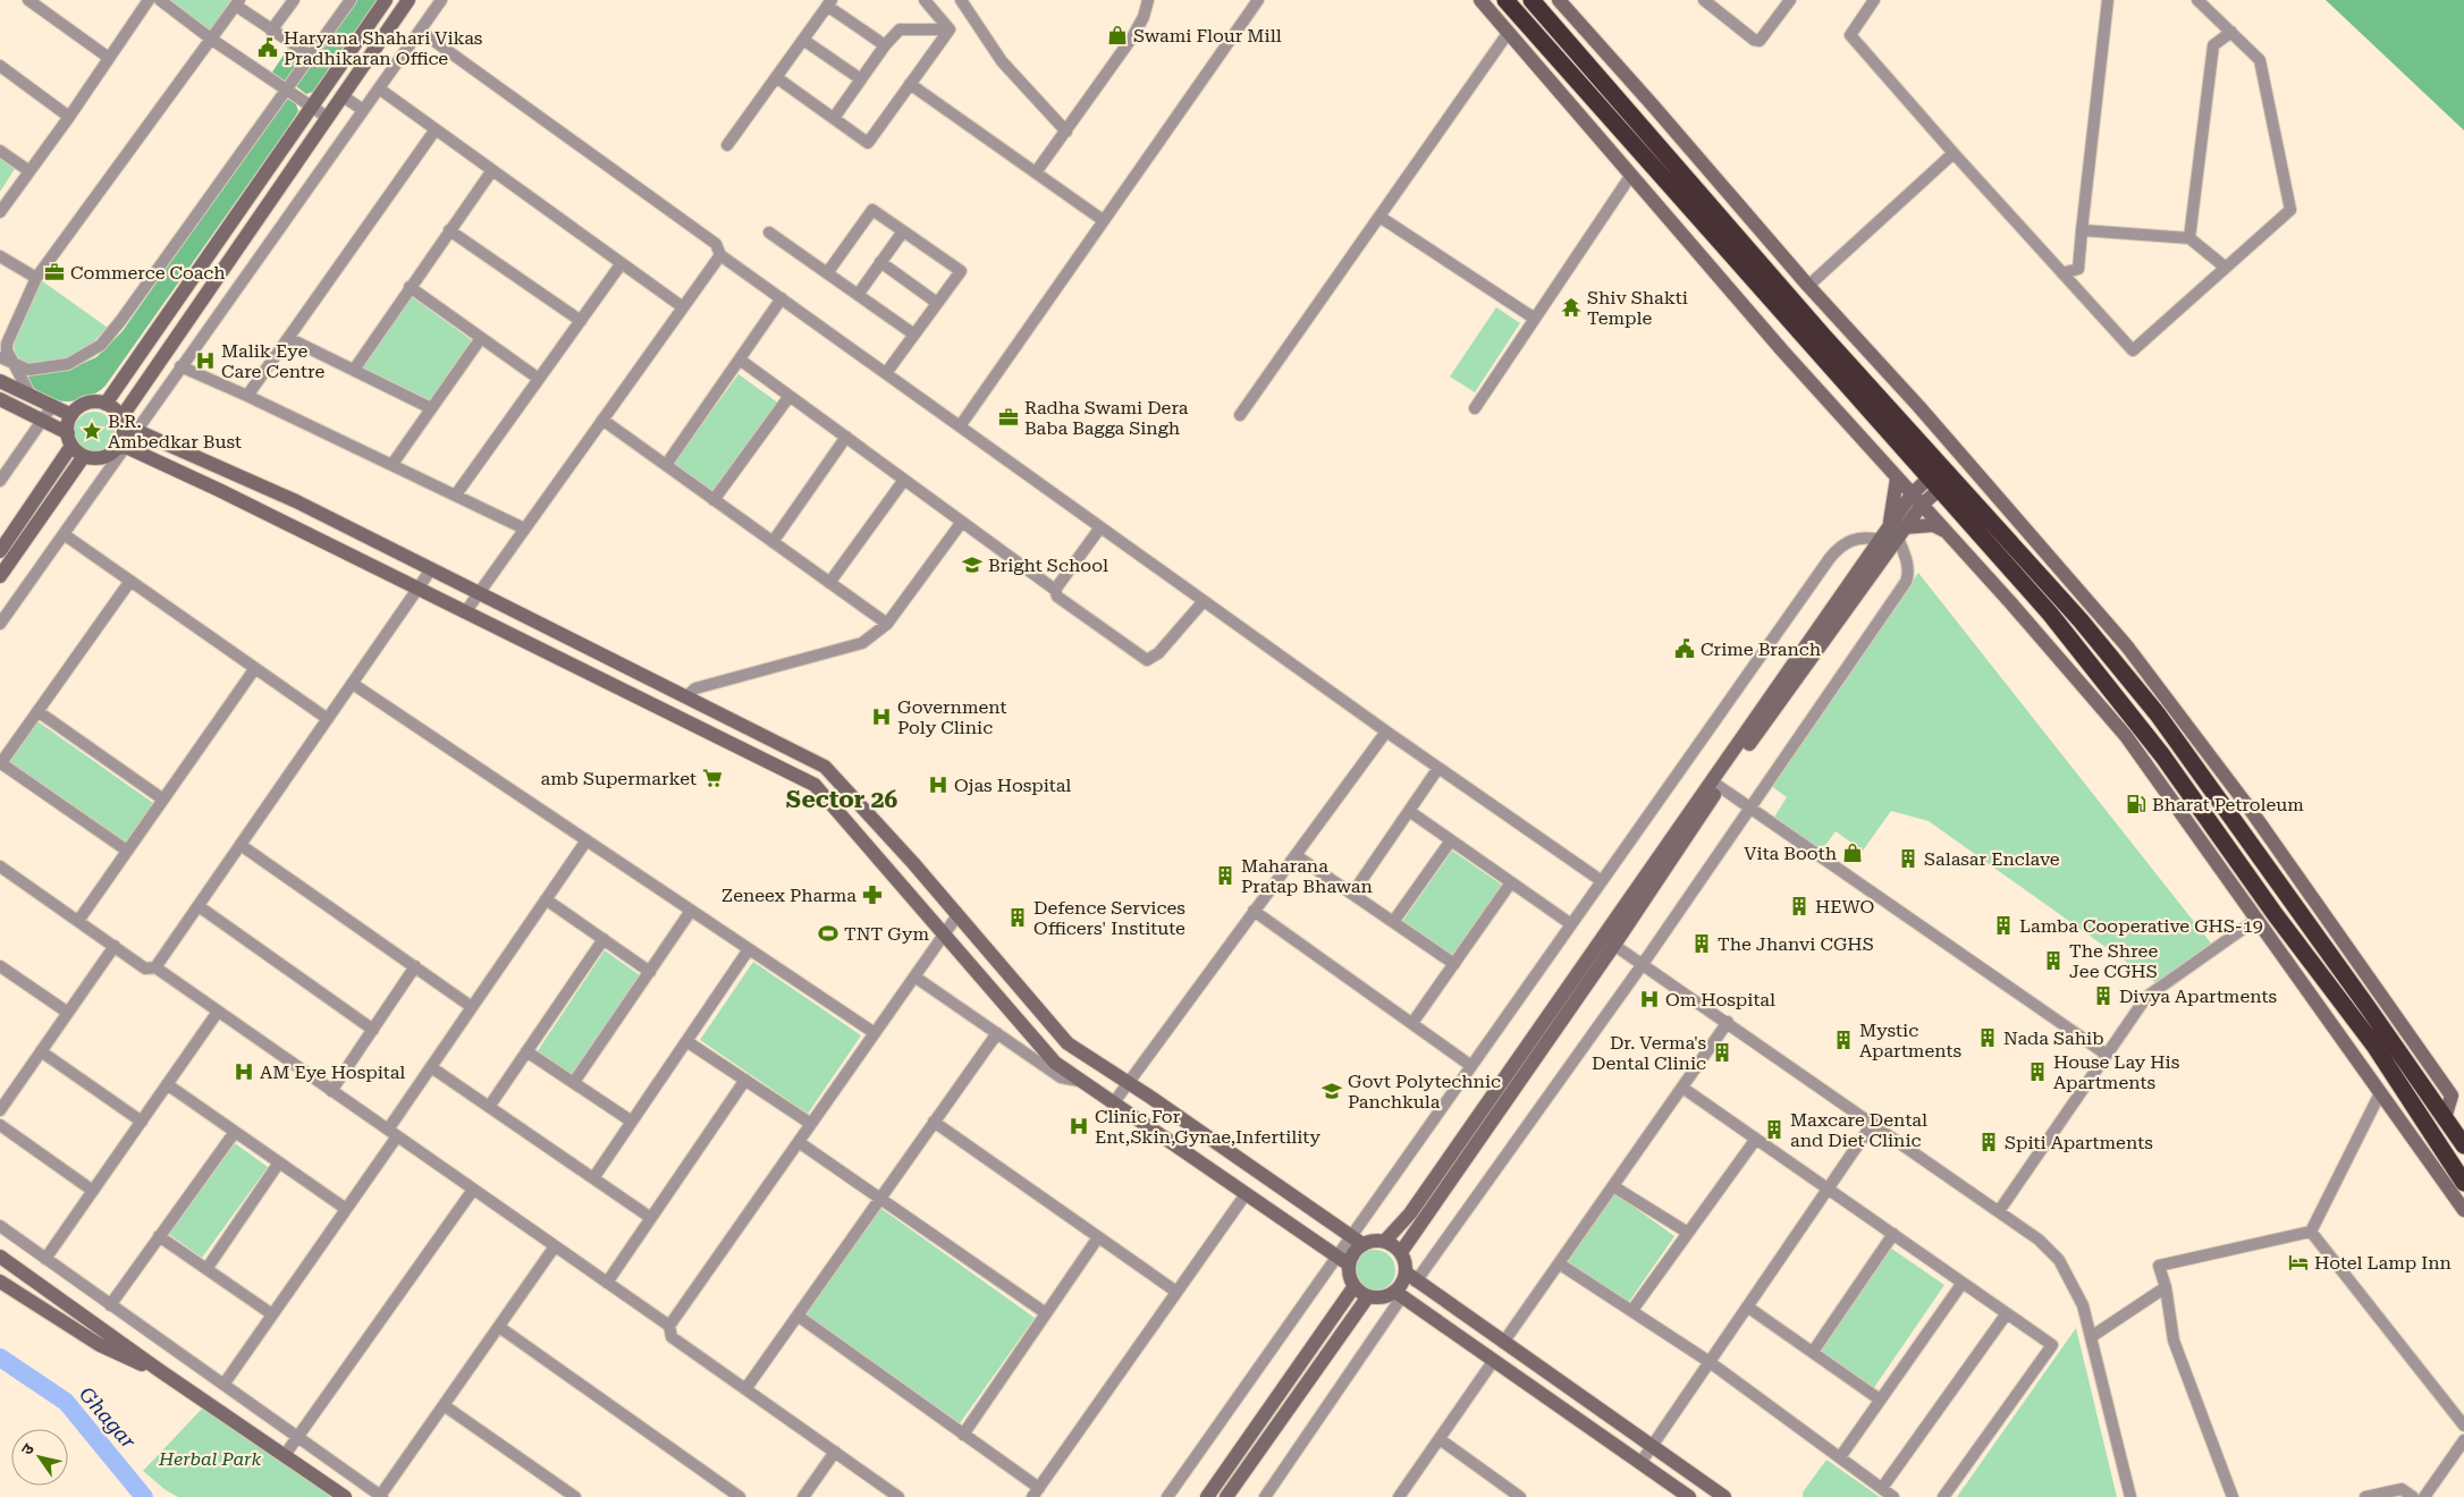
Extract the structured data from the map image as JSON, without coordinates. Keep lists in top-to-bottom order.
{
  "districts": ["Sector 26"],
  "water": ["Ghagar"],
  "parks": ["Herbal Park"],
  "places": {
    "shop": ["Swami Flour Mill", "Vita Booth"],
    "public building": ["Haryana Shahari Vikas Pradhikaran Office", "Crime Branch"],
    "office": ["Commerce Coach", "Radha Swami Dera Baba Bagga Singh"],
    "temple": ["Shiv Shakti Temple"],
    "hospital": [
      "Malik Eye Care Centre",
      "Government Poly Clinic",
      "Ojas Hospital",
      "Om Hospital",
      "AM Eye Hospital",
      "Clinic For Ent,Skin,Gynae,Infertility"
    ],
    "place": ["B.R. Ambedkar Bust"],
    "school or university": ["Bright School", "Govt Polytechnic Panchkula"],
    "supermarket": ["amb Supermarket"],
    "fuel station": ["Bharat Petroleum"],
    "building": [
      "Salasar Enclave",
      "Maharana Pratap Bhawan",
      "HEWO",
      "Defence Services Officers' Institute",
      "Lamba Cooperative GHS-19",
      "The Jhanvi CGHS",
      "The Shree Jee CGHS",
      "Divya Apartments",
      "Nada Sahib",
      "Mystic Apartments",
      "Dr. Verma's Dental Clinic",
      "House Lay His Apartments",
      "Maxcare Dental and Diet Clinic",
      "Spiti Apartments"
    ],
    "pharmacy": ["Zeneex Pharma"],
    "sports": ["TNT Gym"],
    "hotel": ["Hotel Lamp Inn"]
  },
  "north": "top left"
}
